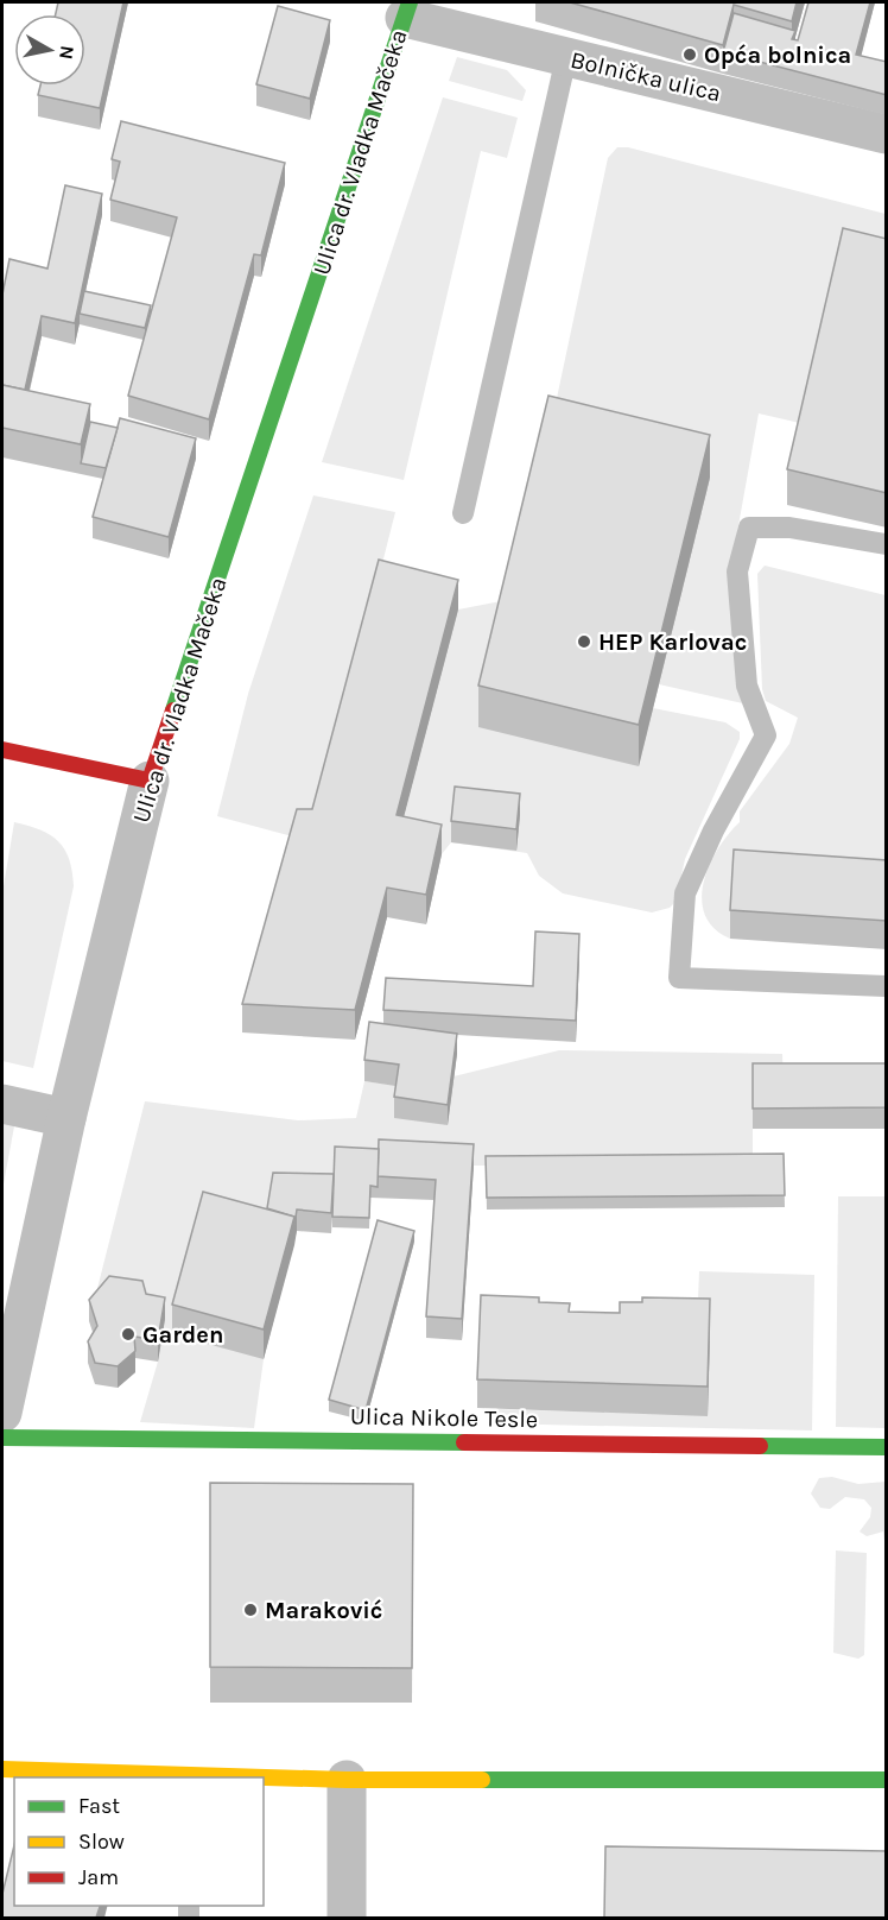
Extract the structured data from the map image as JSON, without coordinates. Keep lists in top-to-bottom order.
{
  "streets": {
    "street": ["Bolnička ulica", "Ulica dr. Vladka Mačeka", "Ulica Nikole Tesle"]
  },
  "crossings": [
    ["Bolnička ulica", "Ulica dr. Vladka Mačeka"]
  ],
  "places": [
    "Opća bolnica",
    "HEP Karlovac",
    "Garden",
    "Maraković"
  ],
  "legend": ["Fast", "Slow", "Jam"],
  "north": "right"
}
